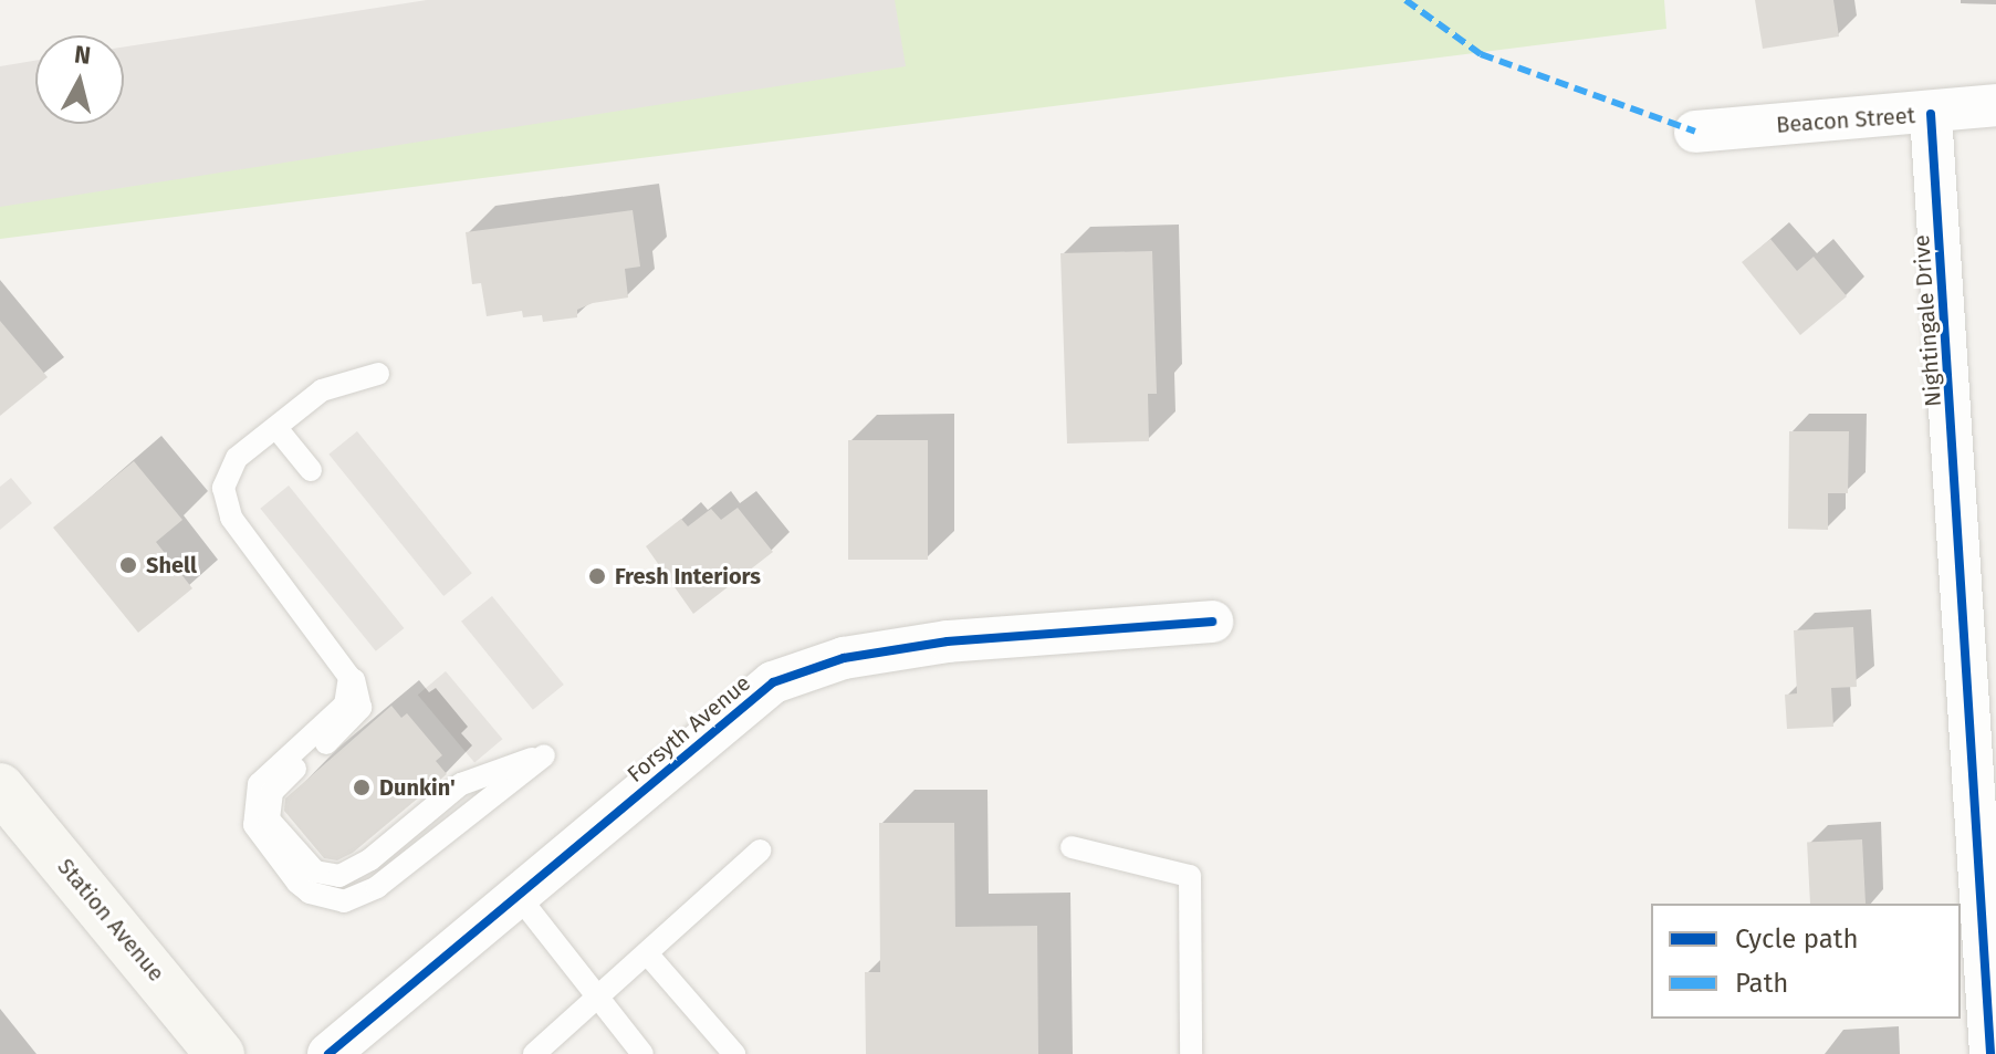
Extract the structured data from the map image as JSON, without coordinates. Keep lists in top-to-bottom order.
{
  "streets": {
    "main road": ["Station Avenue"],
    "street": ["Beacon Street", "Nightingale Drive", "Forsyth Avenue"]
  },
  "crossings": [
    ["Beacon Street", "Nightingale Drive"]
  ],
  "places": ["Shell", "Fresh Interiors", "Dunkin'"],
  "legend": ["Cycle path", "Path"],
  "north": "top"
}
